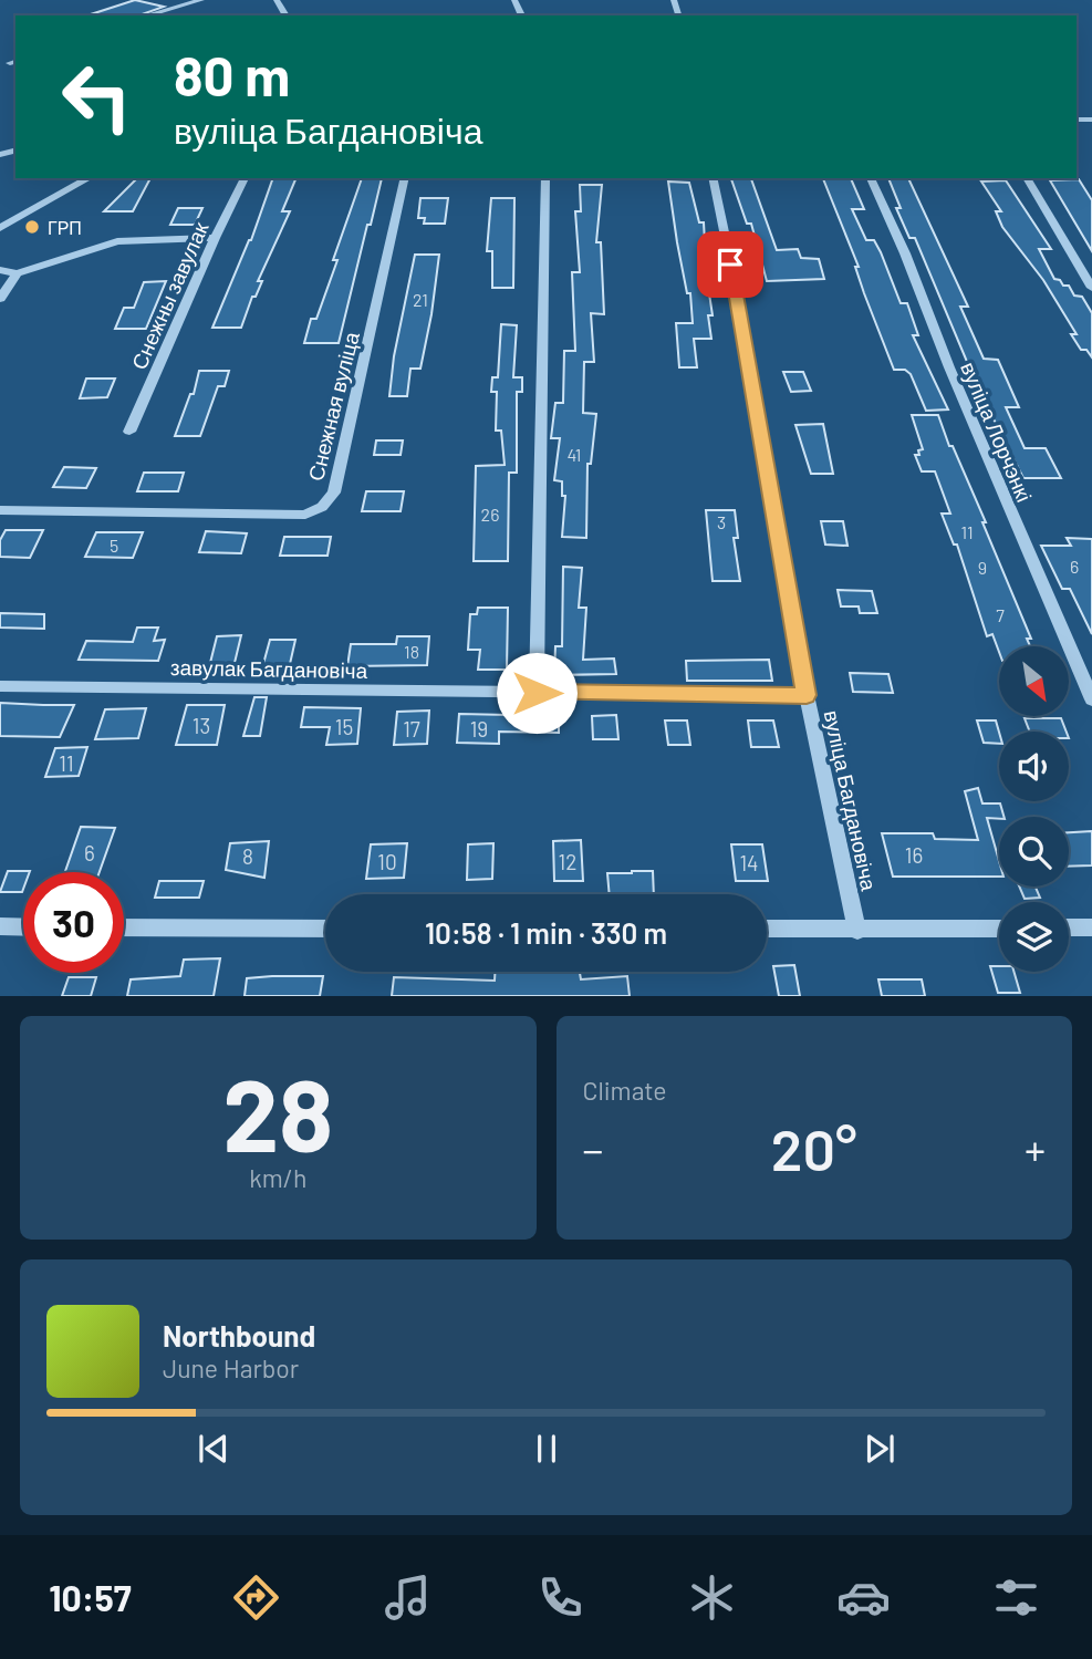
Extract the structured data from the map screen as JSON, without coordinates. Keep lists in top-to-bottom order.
{
  "streets": {
    "street": [
      "Снежны завулак",
      "Снежная вуліца",
      "вуліца Лорчэнкі",
      "завулак Багдановіча",
      "вуліца Багдановіча"
    ]
  },
  "crossings": [
    ["завулак Багдановіча", "вуліца Багдановіча"]
  ],
  "places": ["ГРП"],
  "house_numbers": [
    "21",
    "41",
    "26",
    "3",
    "11",
    "5",
    "6",
    "9",
    "7",
    "18",
    "13",
    "15",
    "17",
    "19",
    "11",
    "6",
    "16",
    "8",
    "10",
    "12",
    "14"
  ],
  "north": "bottom right",
  "page": {
    "turn": ["80 m", "вуліца Багдановіча"],
    "limit": "30",
    "trip": "10:58 · 1 min · 330 m",
    "tile": [
      ["28", "km/h"],
      "Climate"
    ],
    "heat": ["−", "20°", "+"],
    "song": ["Northbound", "June Harbor"],
    "tabs": "10:57"
  }
}
